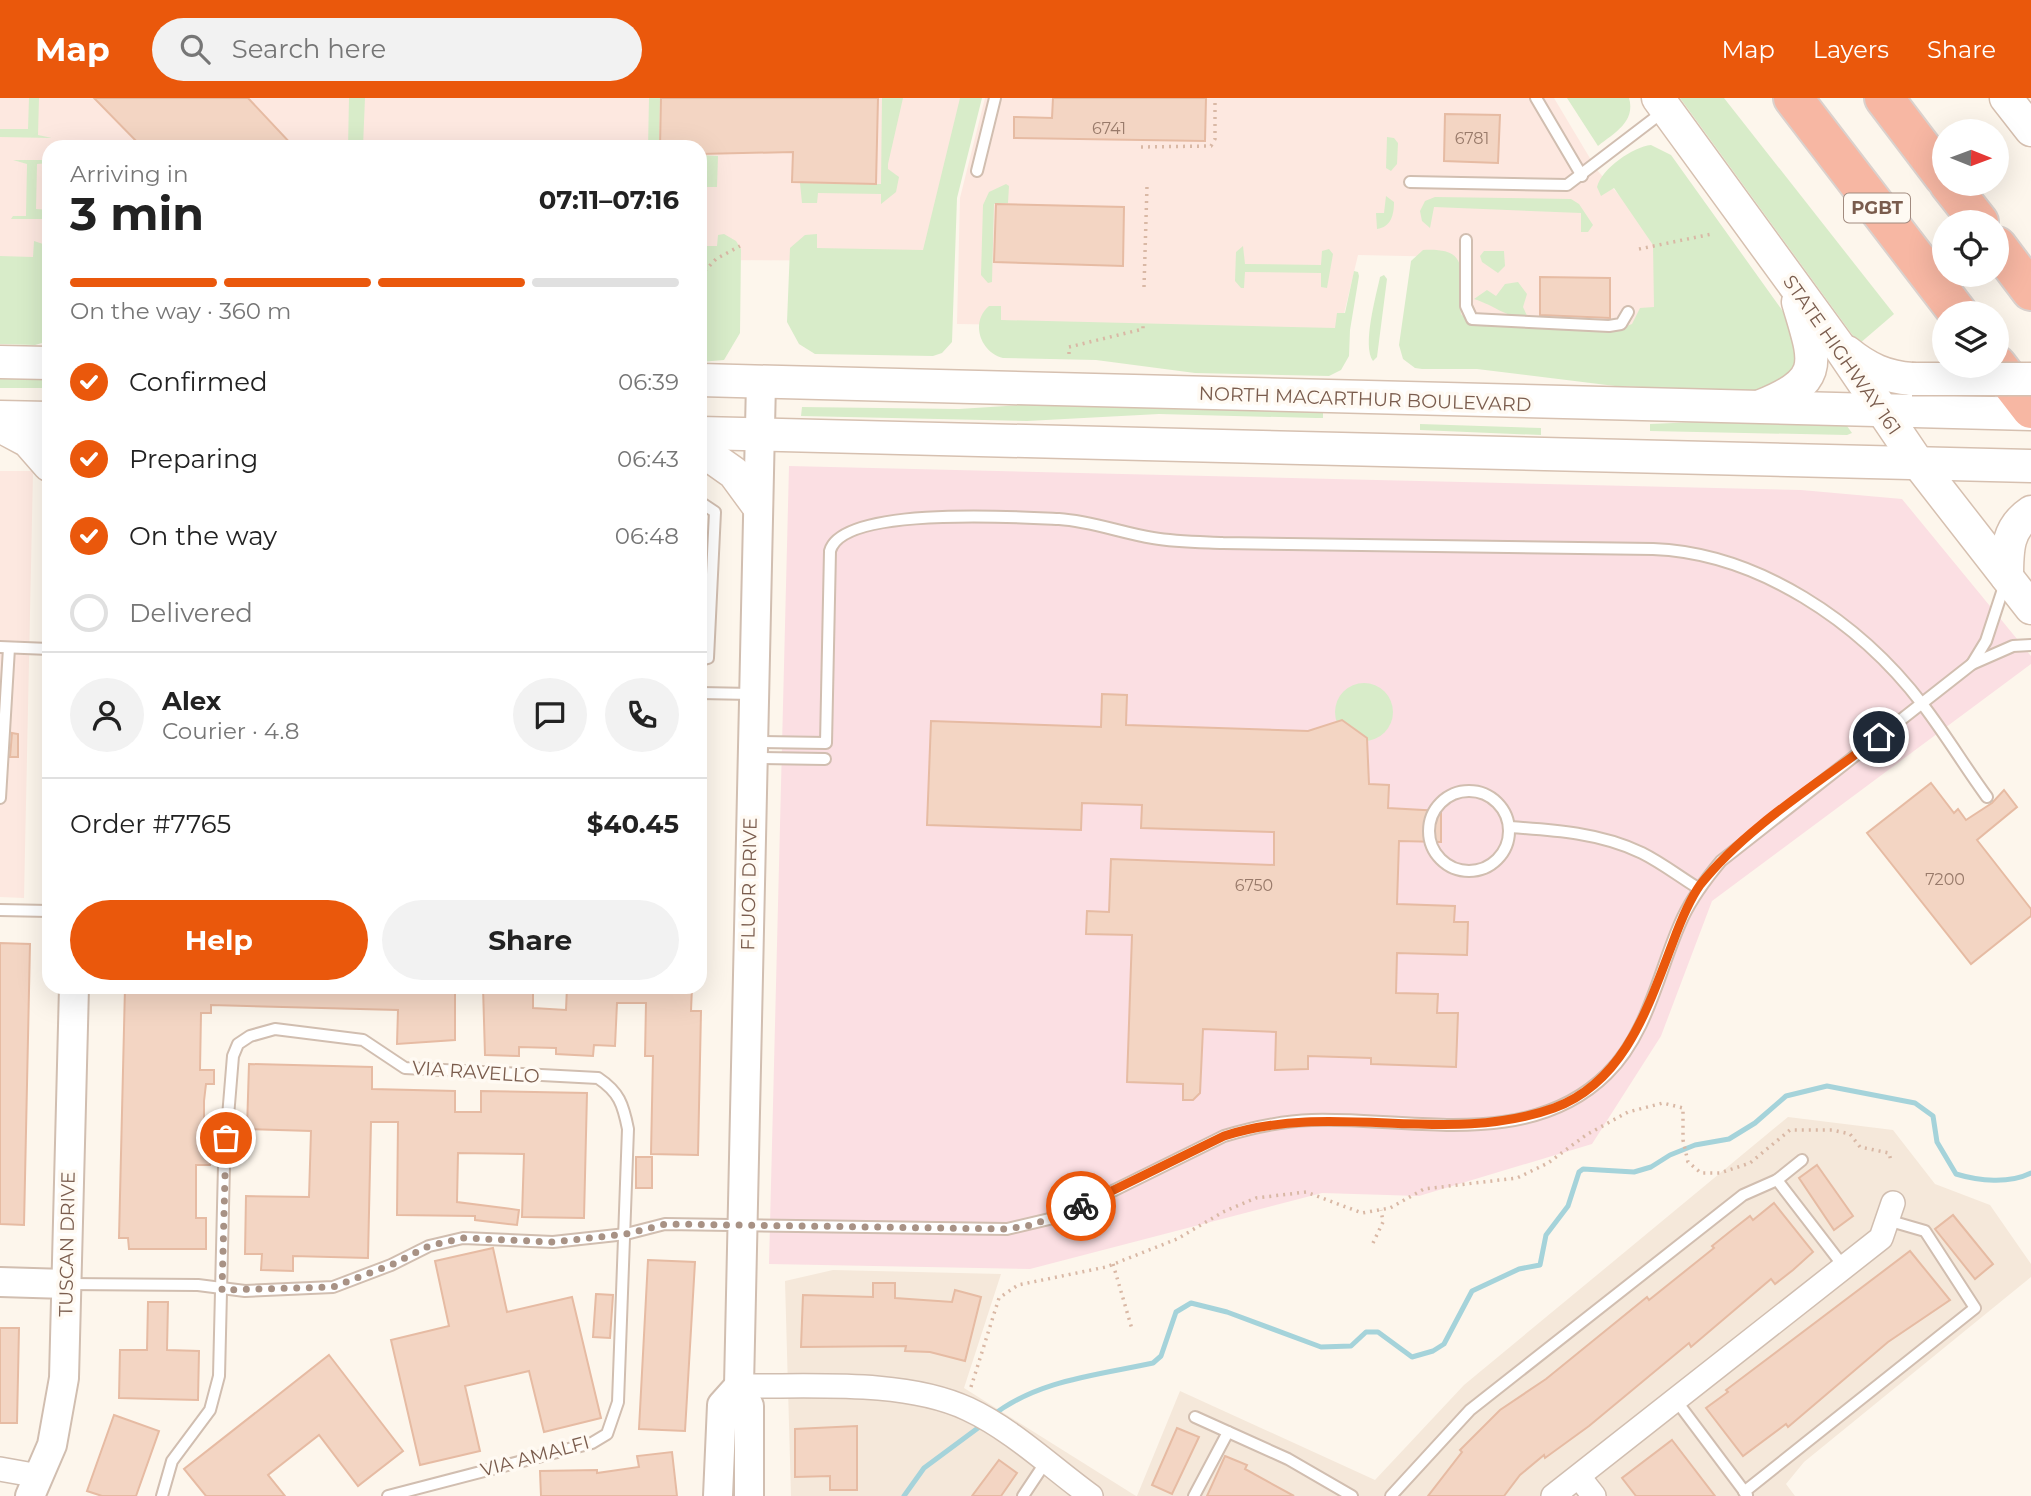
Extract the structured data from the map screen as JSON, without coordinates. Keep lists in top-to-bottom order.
{
  "streets": {
    "highway": ["PGBT"],
    "main road": ["STATE HIGHWAY 161", "NORTH MACARTHUR BOULEVARD"],
    "street": ["FLUOR DRIVE", "TUSCAN DRIVE"],
    "lane": ["VIA RAVELLO", "VIA AMALFI"]
  },
  "crossings": [
    ["STATE HIGHWAY 161", "NORTH MACARTHUR BOULEVARD"],
    ["NORTH MACARTHUR BOULEVARD", "FLUOR DRIVE"],
    ["VIA RAVELLO", "VIA AMALFI"]
  ],
  "house_numbers": [
    "6741",
    "6781",
    "7200",
    "6750"
  ],
  "north": "right",
  "page": {
    "header": "Map",
    "search": "Search here",
    "nav": ["Map", "Layers", "Share"],
    "heading": ["3 min", "Arriving in", "07:11–07:16"],
    "panel": [
      "Alex",
      "Courier · 4.8",
      "Order #7765",
      "$40.45"
    ],
    "bar": "On the way · 360 m",
    "list": [
      ["Confirmed", "06:39"],
      ["Preparing", "06:43"],
      ["On the way", "06:48"],
      "Delivered"
    ],
    "buttons": ["Help", "Share"]
  }
}
